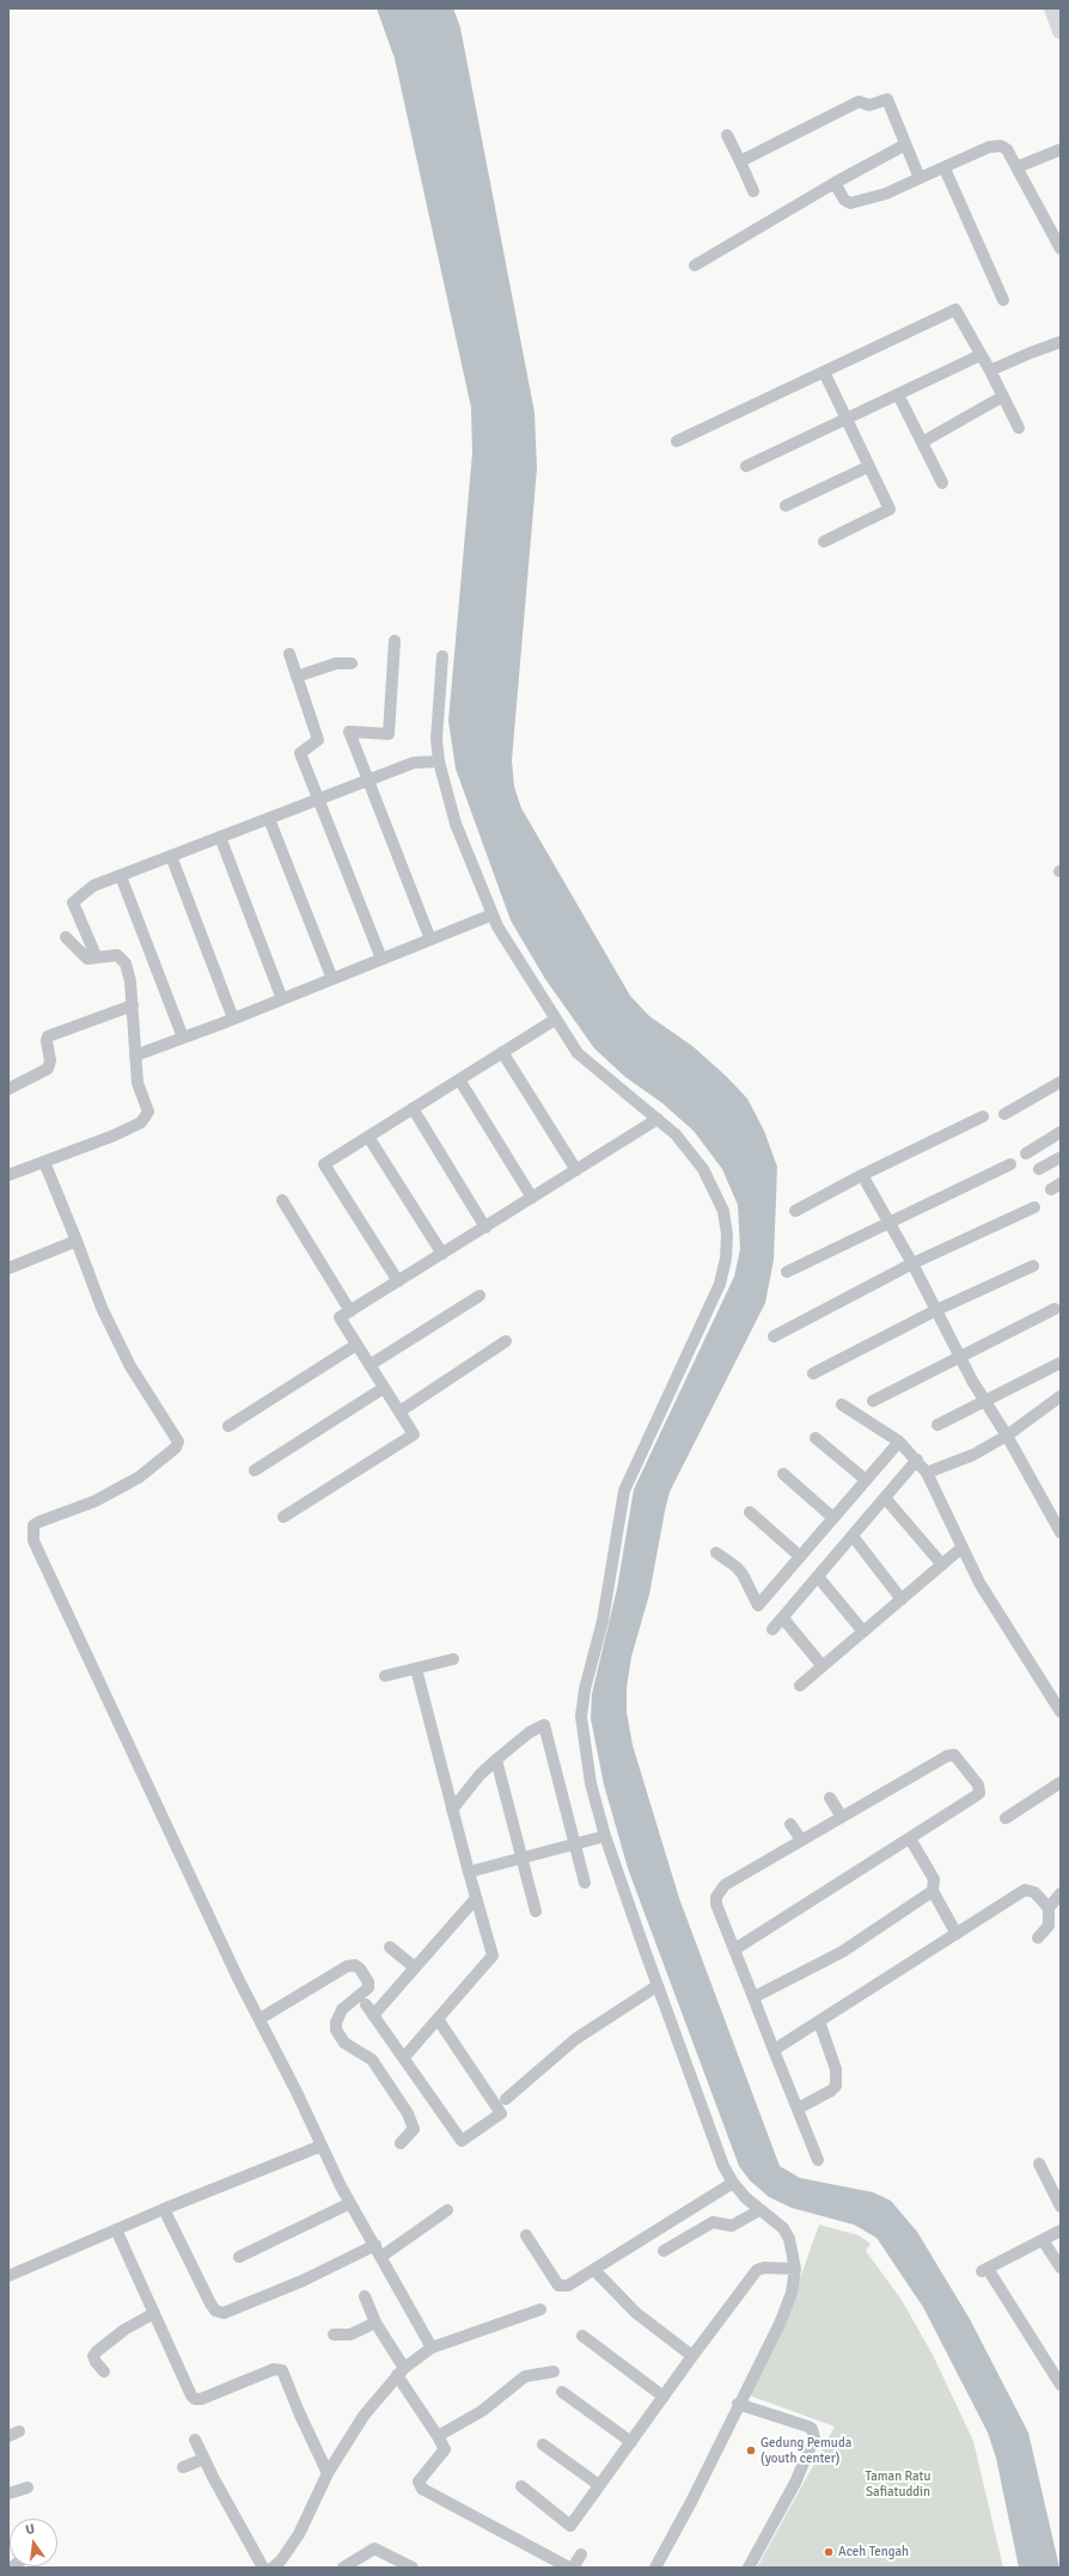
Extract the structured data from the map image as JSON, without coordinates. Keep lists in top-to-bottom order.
{
  "parks": ["Taman Ratu Safiatuddin"],
  "places": ["Gedung Pemuda (youth center)", "Aceh Tengah"],
  "north": "top"
}
